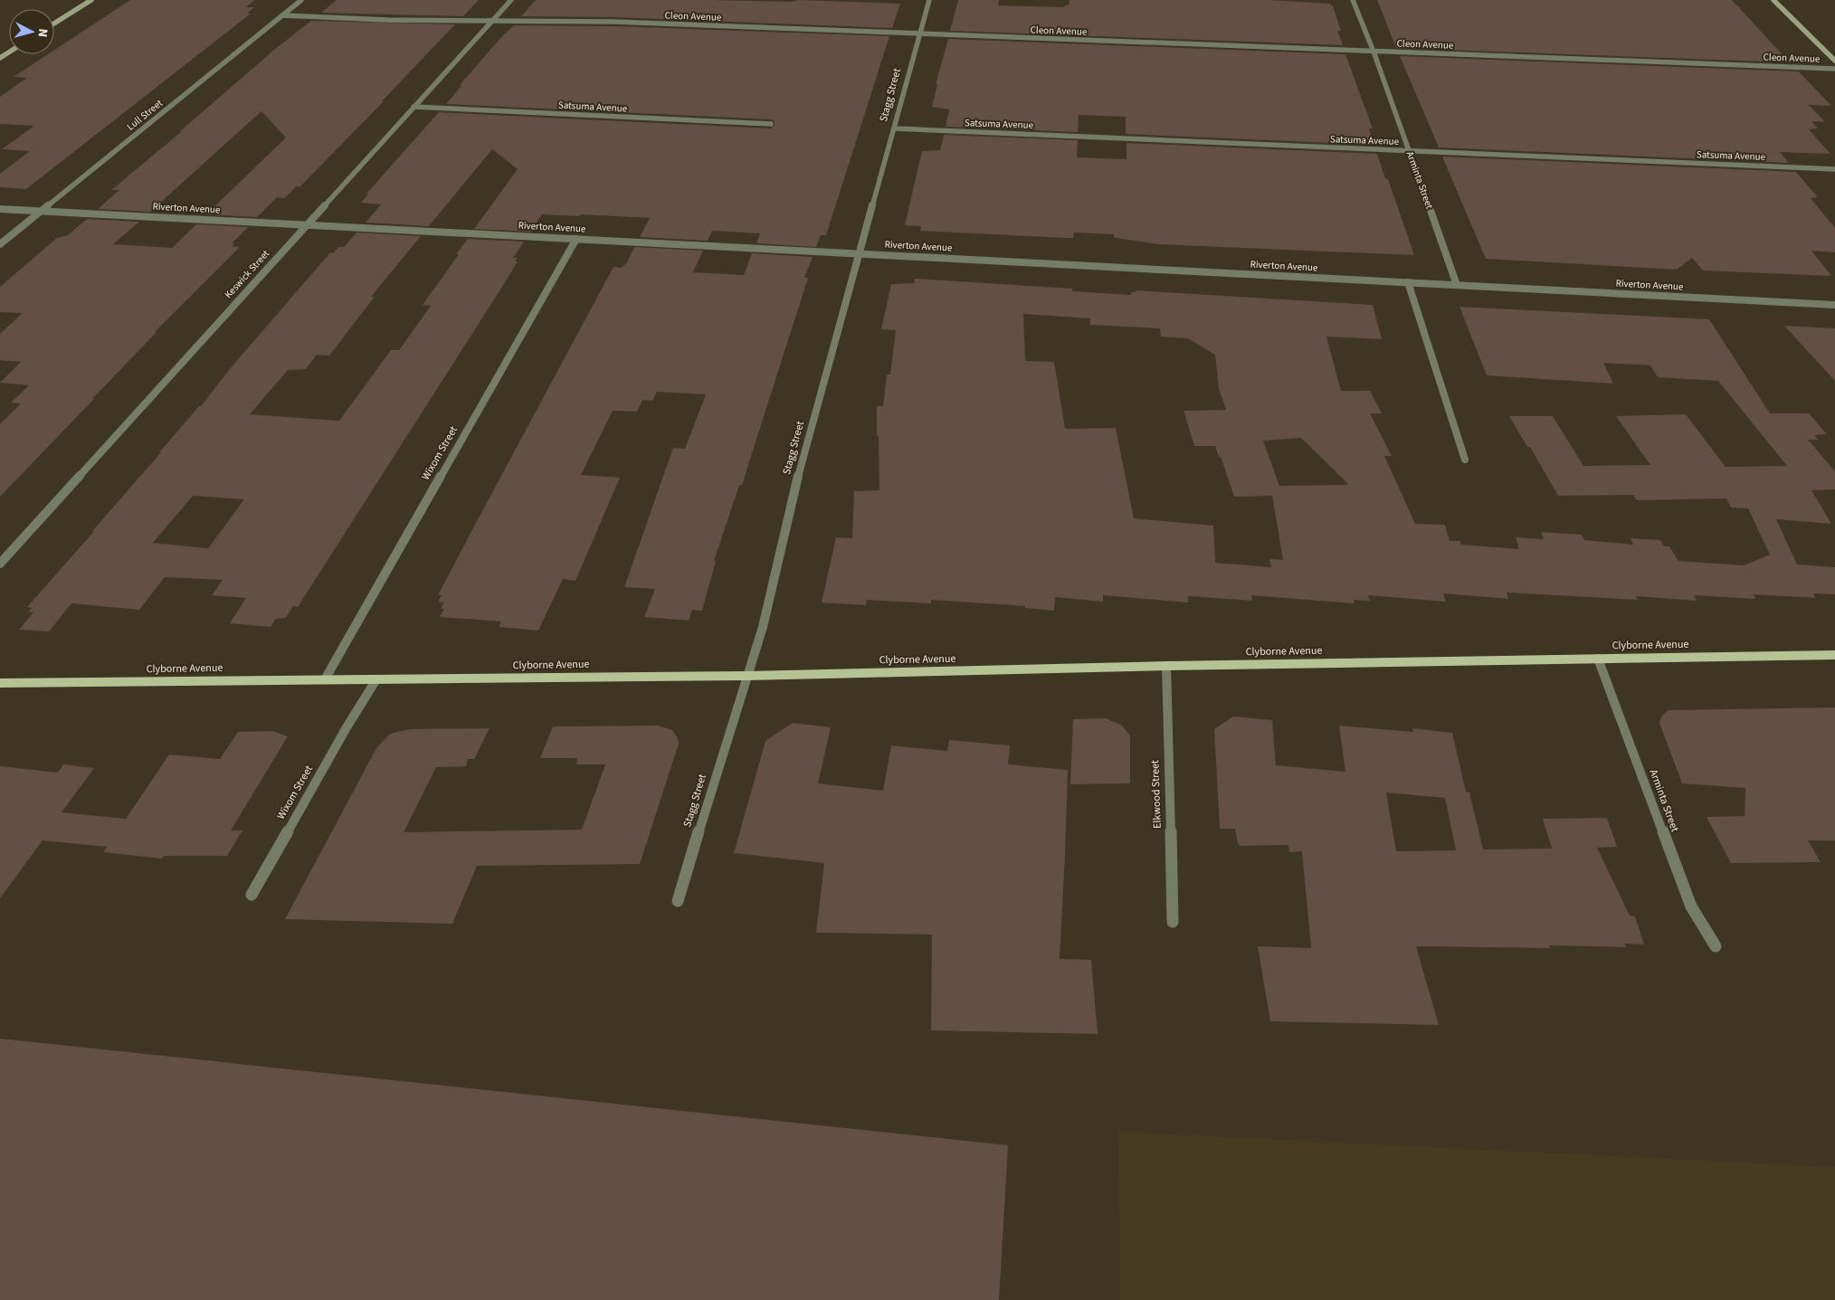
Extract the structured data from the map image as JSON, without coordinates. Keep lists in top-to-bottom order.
{
  "streets": {
    "main road": ["Clyborne Avenue"],
    "street": [
      "Cleon Avenue",
      "Stagg Street",
      "Satsuma Avenue",
      "Lull Street",
      "Arminta Street",
      "Riverton Avenue",
      "Keswick Street",
      "Wixom Street",
      "Elkwood Street"
    ]
  },
  "crossings": [
    ["Cleon Avenue", "Stagg Street"],
    ["Cleon Avenue", "Lull Street"],
    ["Cleon Avenue", "Arminta Street"],
    ["Cleon Avenue", "Keswick Street"],
    ["Stagg Street", "Satsuma Avenue"],
    ["Stagg Street", "Riverton Avenue"],
    ["Stagg Street", "Clyborne Avenue"],
    ["Satsuma Avenue", "Arminta Street"],
    ["Satsuma Avenue", "Keswick Street"],
    ["Lull Street", "Riverton Avenue"],
    ["Arminta Street", "Riverton Avenue"],
    ["Arminta Street", "Clyborne Avenue"],
    ["Riverton Avenue", "Keswick Street"],
    ["Riverton Avenue", "Wixom Street"],
    ["Wixom Street", "Clyborne Avenue"],
    ["Clyborne Avenue", "Elkwood Street"]
  ],
  "north": "right"
}
